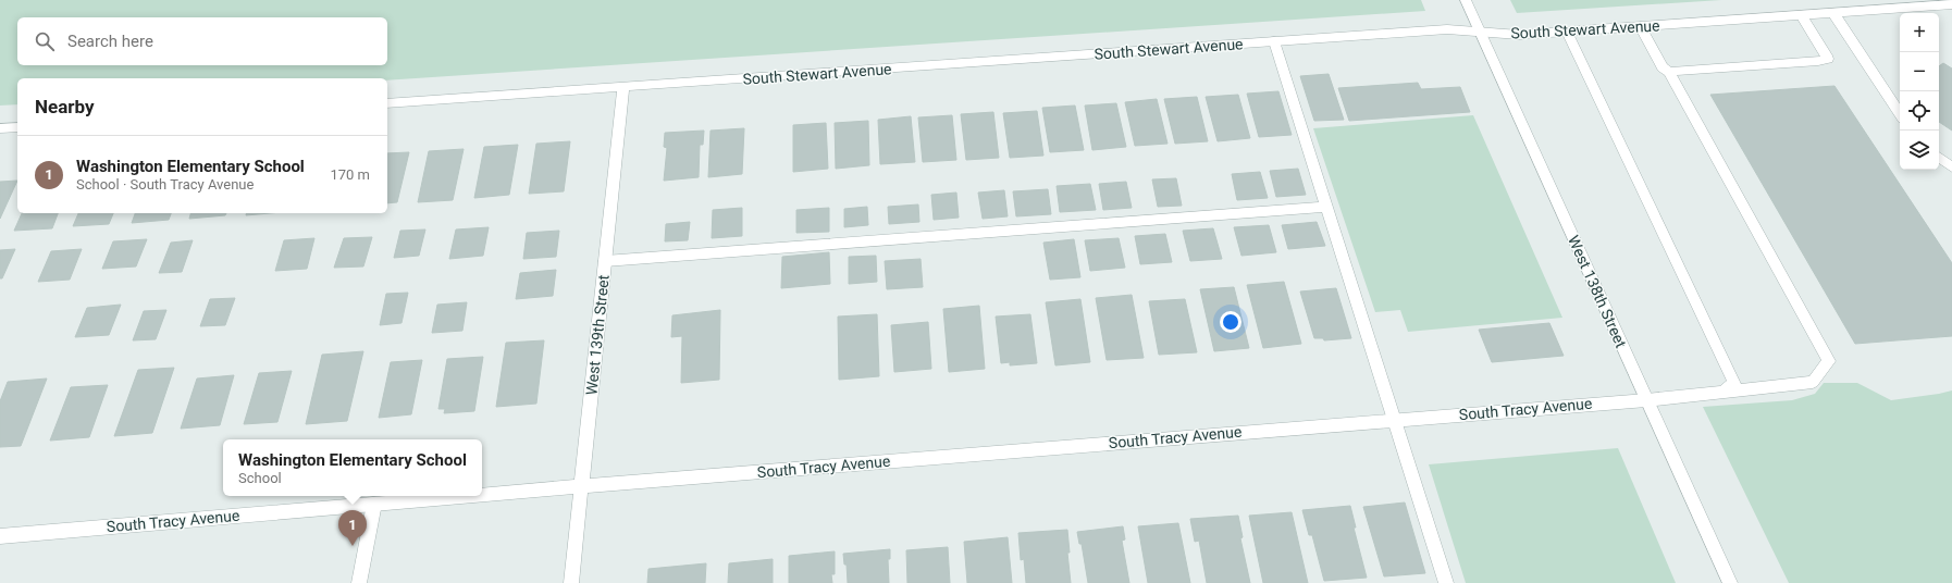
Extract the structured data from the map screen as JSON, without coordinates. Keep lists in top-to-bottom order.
{
  "streets": {
    "street": [
      "South Stewart Avenue",
      "West 138th Street",
      "West 139th Street",
      "South Tracy Avenue"
    ]
  },
  "crossings": [
    ["South Stewart Avenue", "West 138th Street"],
    ["South Stewart Avenue", "West 139th Street"],
    ["West 138th Street", "South Tracy Avenue"],
    ["West 139th Street", "South Tracy Avenue"]
  ],
  "page": {
    "map_buttons": ["+", "−"],
    "search": "Search here",
    "heading": "Nearby",
    "list": [
      {
        "mark": "1",
        "name": "Washington Elementary School",
        "note": "School · South Tracy Avenue",
        "value": "170 m"
      }
    ],
    "popup": ["Washington Elementary School", "School"],
    "pins": "1"
  }
}
